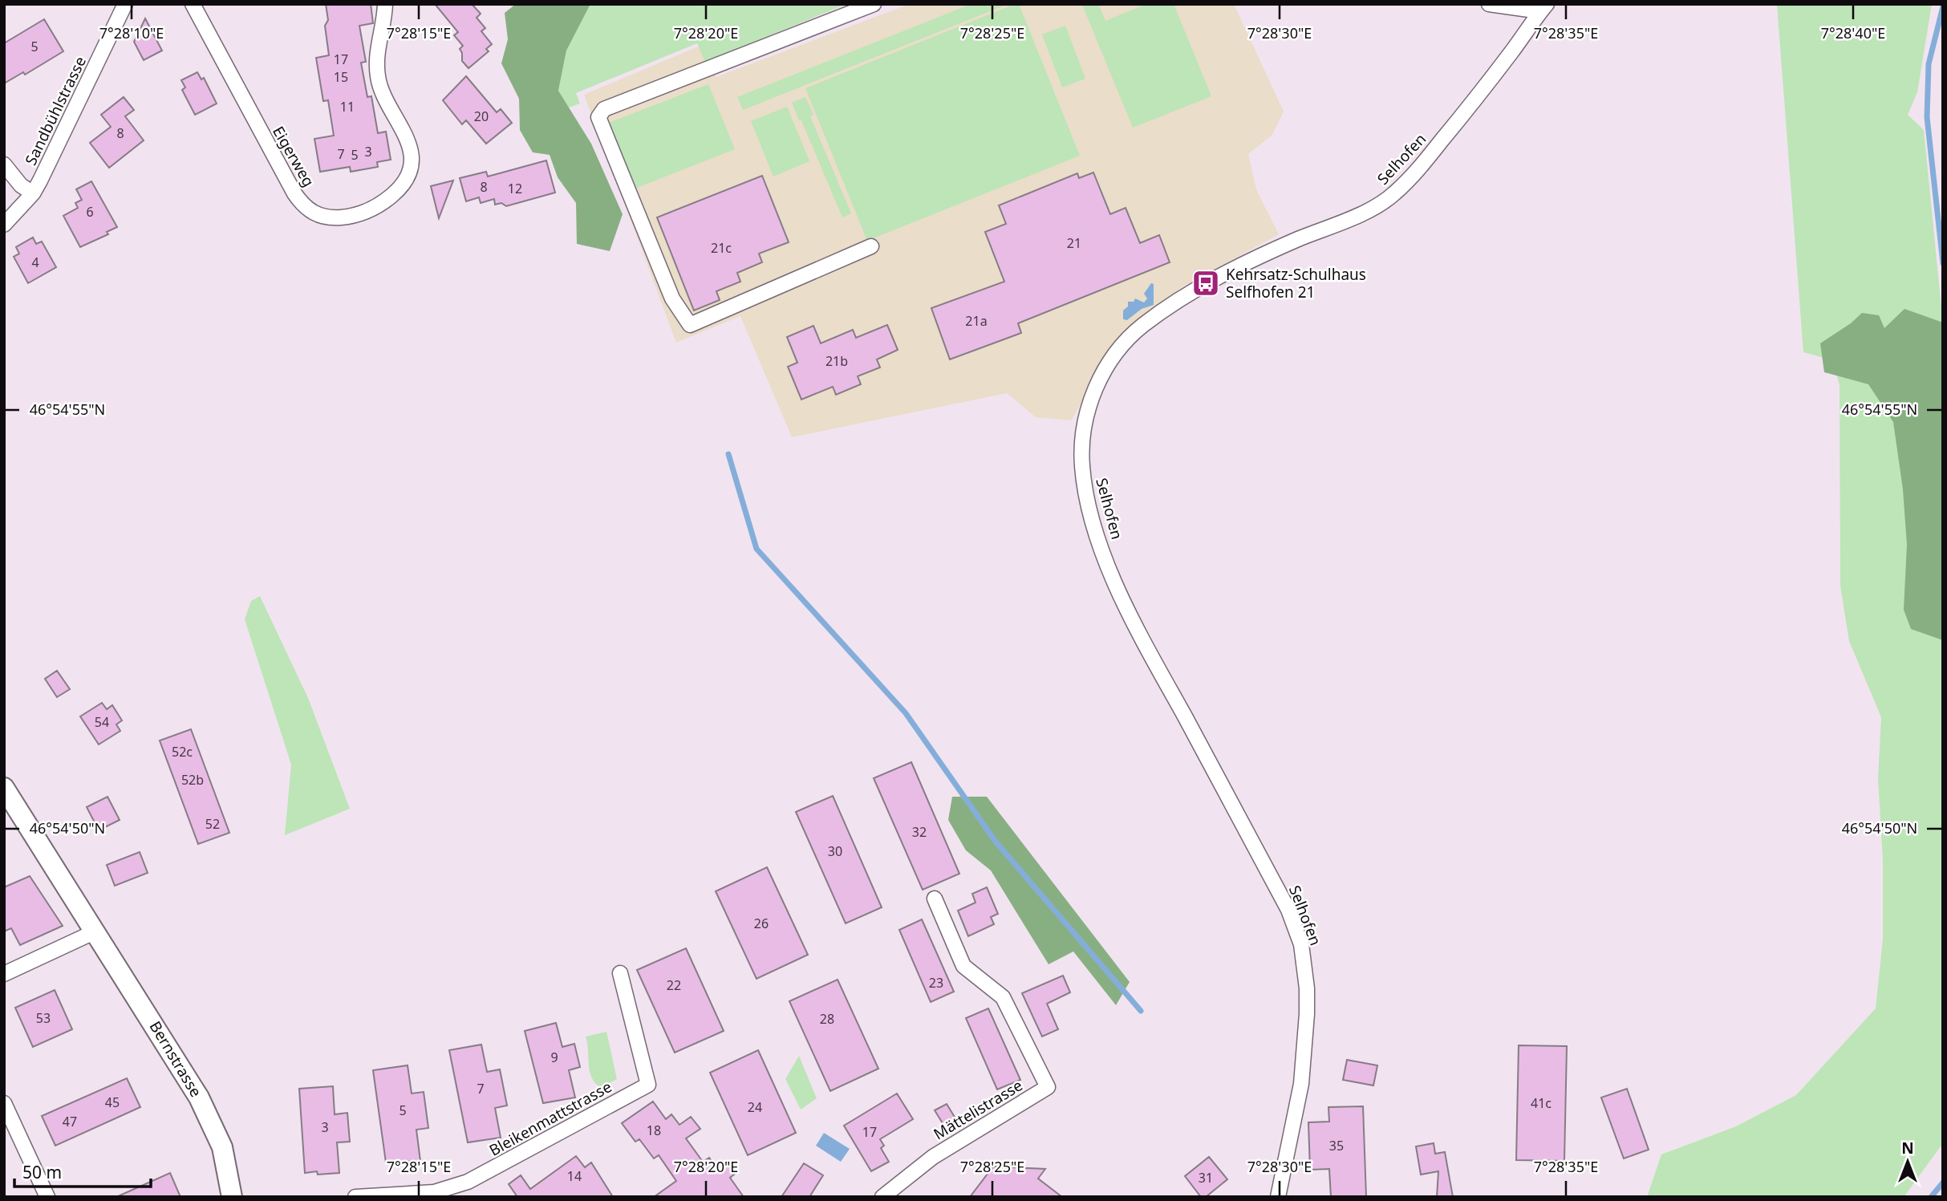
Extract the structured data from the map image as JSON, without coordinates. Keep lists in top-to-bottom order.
{
  "streets": {
    "street": [
      "Sandbühlstrasse",
      "Eigerweg",
      "Selhofen",
      "Bernstrasse",
      "Mättelistrasse",
      "Bleikenmattstrasse"
    ]
  },
  "places": {
    "bus stop": ["Kehrsatz-Schulhaus Selfhofen 21"]
  },
  "house_numbers": [
    "5",
    "17",
    "15",
    "11",
    "20",
    "8",
    "3",
    "7",
    "5",
    "8",
    "12",
    "6",
    "21",
    "21c",
    "4",
    "21a",
    "21b",
    "54",
    "52c",
    "52b",
    "52",
    "32",
    "30",
    "26",
    "23",
    "22",
    "53",
    "28",
    "9",
    "7",
    "45",
    "41c",
    "24",
    "5",
    "47",
    "3",
    "18",
    "17",
    "35",
    "14",
    "31"
  ],
  "scale_bar": "50 m",
  "north": "top",
  "coordinates": [
    "7°28'10\"E",
    "7°28'15\"E",
    "7°28'20\"E",
    "7°28'25\"E",
    "7°28'30\"E",
    "7°28'35\"E",
    "7°28'40\"E",
    "46°54'55\"N",
    "46°54'50\"N"
  ]
}
